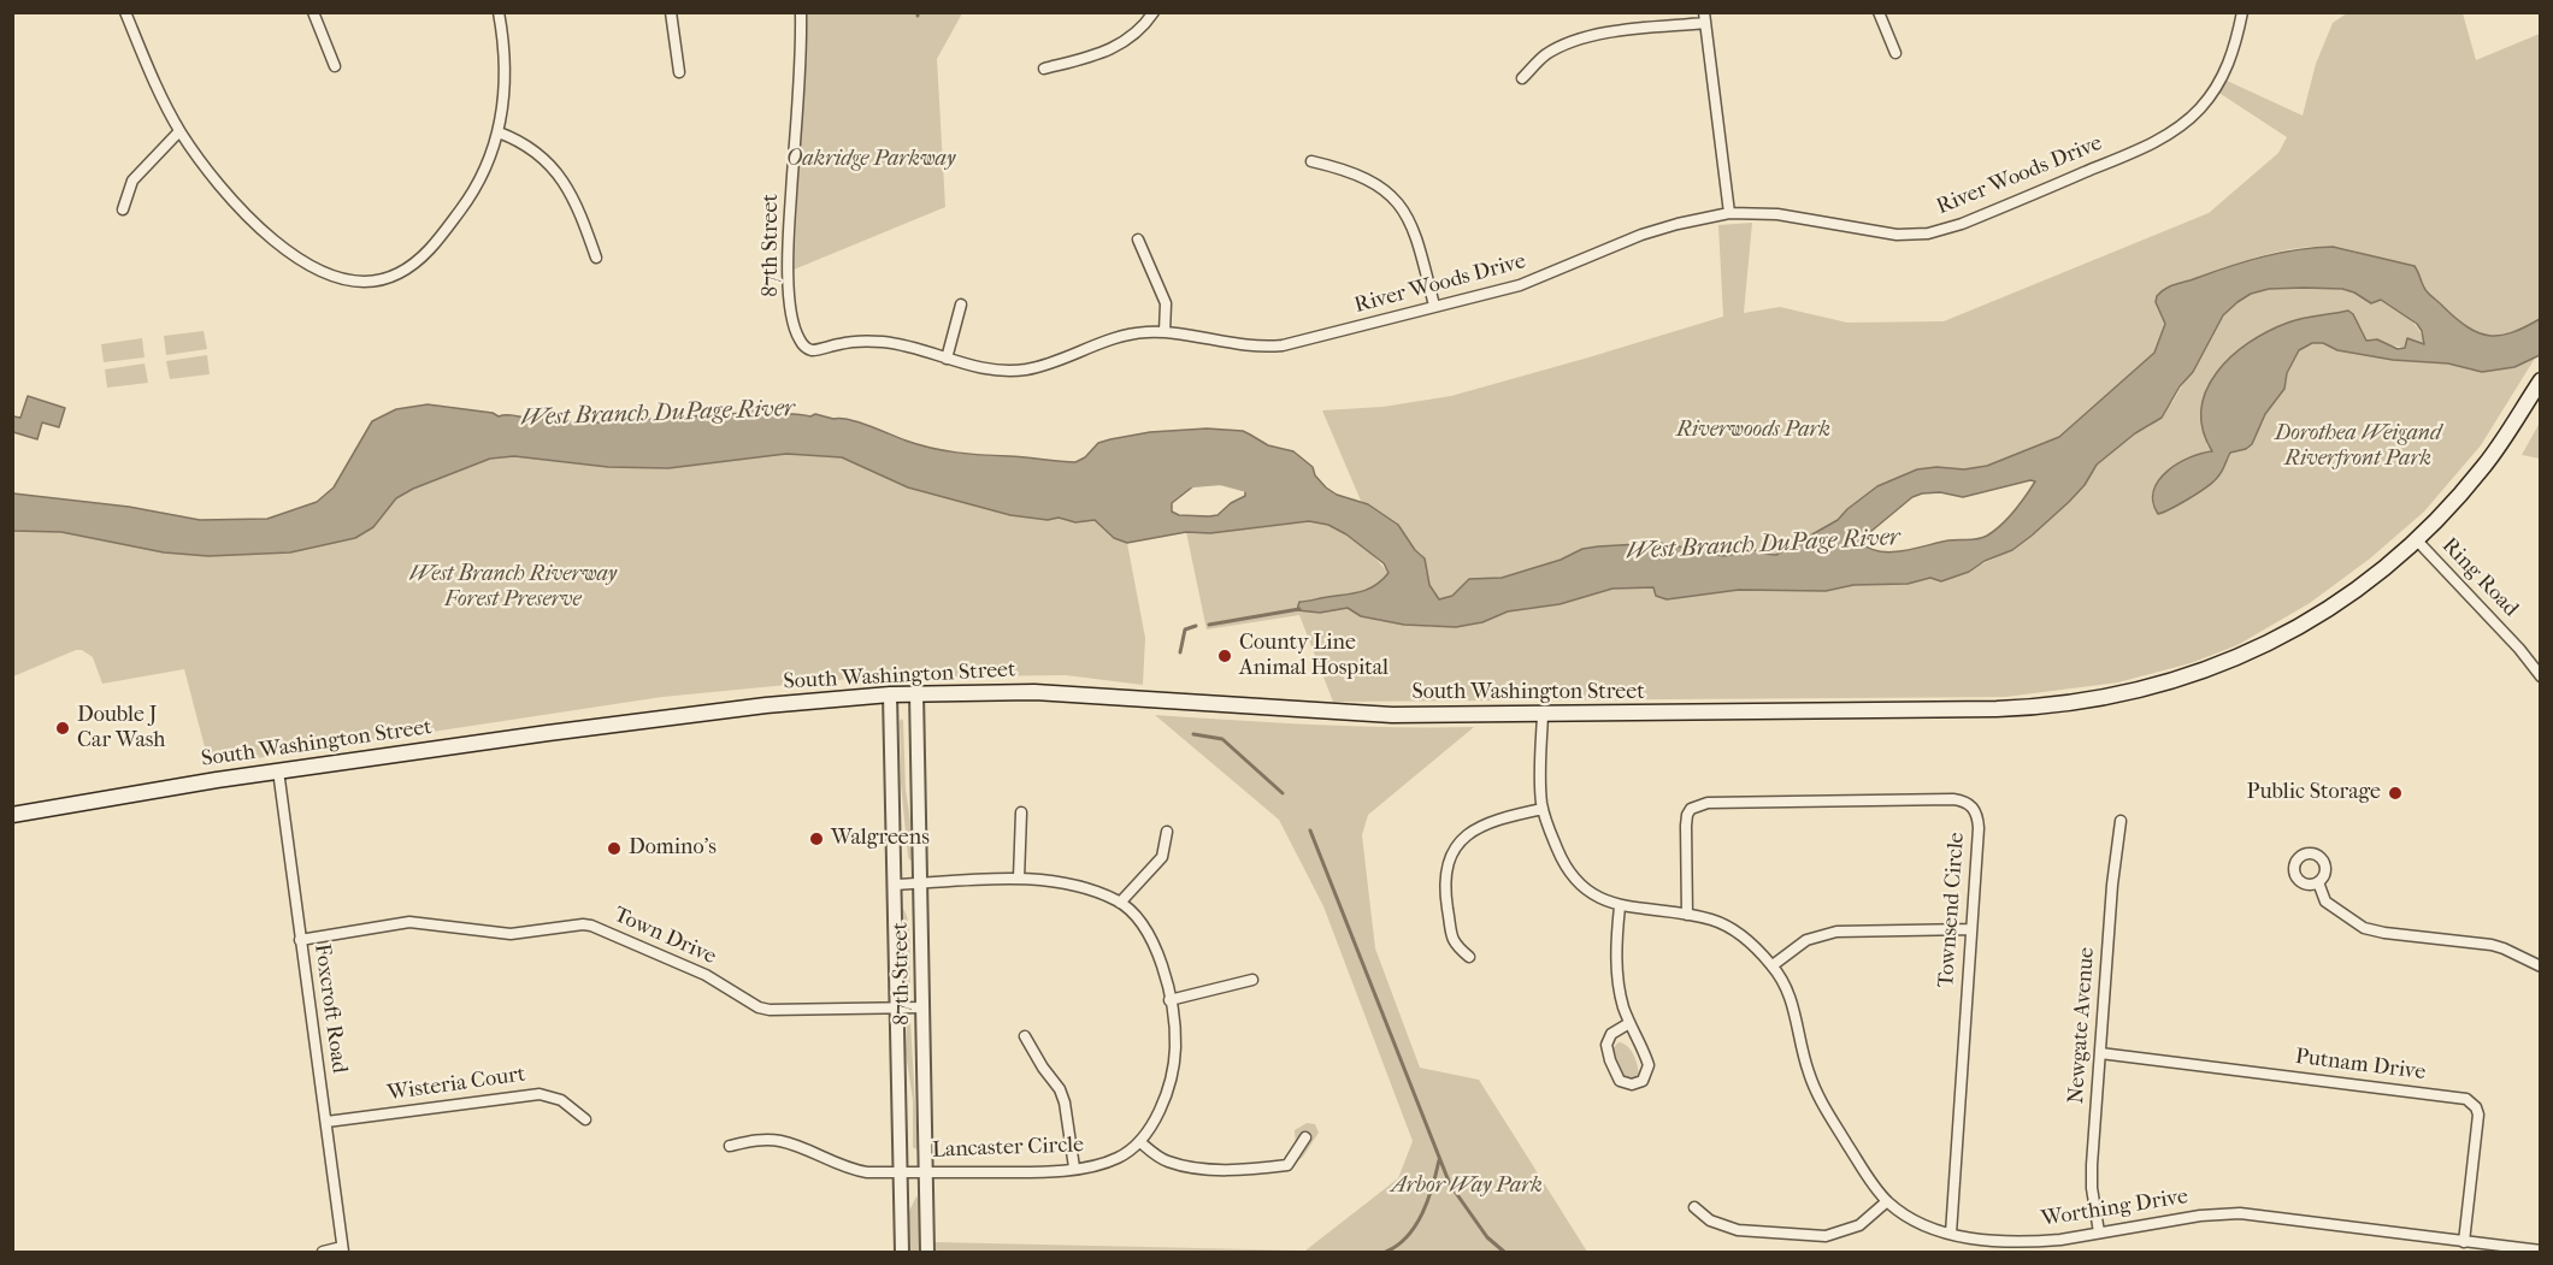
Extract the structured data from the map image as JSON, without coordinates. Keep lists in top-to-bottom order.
{
  "streets": {
    "main road": ["South Washington Street"],
    "street": [
      "River Woods Drive",
      "87th Street",
      "Ring Road",
      "Townsend Circle",
      "Town Drive",
      "Foxcroft Road",
      "Newgate Avenue",
      "Putnam Drive",
      "Wisteria Court",
      "Lancaster Circle",
      "Worthing Drive"
    ]
  },
  "crossings": [
    ["River Woods Drive", "87th Street"],
    ["87th Street", "South Washington Street"],
    ["87th Street", "Town Drive"],
    ["87th Street", "Lancaster Circle"],
    ["Ring Road", "South Washington Street"],
    ["South Washington Street", "Foxcroft Road"],
    ["South Washington Street", "Worthing Drive"],
    ["Townsend Circle", "Worthing Drive"],
    ["Town Drive", "Foxcroft Road"],
    ["Foxcroft Road", "Wisteria Court"],
    ["Newgate Avenue", "Putnam Drive"],
    ["Newgate Avenue", "Worthing Drive"],
    ["Putnam Drive", "Worthing Drive"]
  ],
  "water": ["West Branch DuPage River"],
  "parks": [
    "Oakridge Parkway",
    "Riverwoods Park",
    "Dorothea Weigand Riverfront Park",
    "West Branch Riverway Forest Preserve",
    "Arbor Way Park"
  ],
  "places": [
    "County Line Animal Hospital",
    "Double J Car Wash",
    "Public Storage",
    "Walgreens",
    "Domino's"
  ]
}
